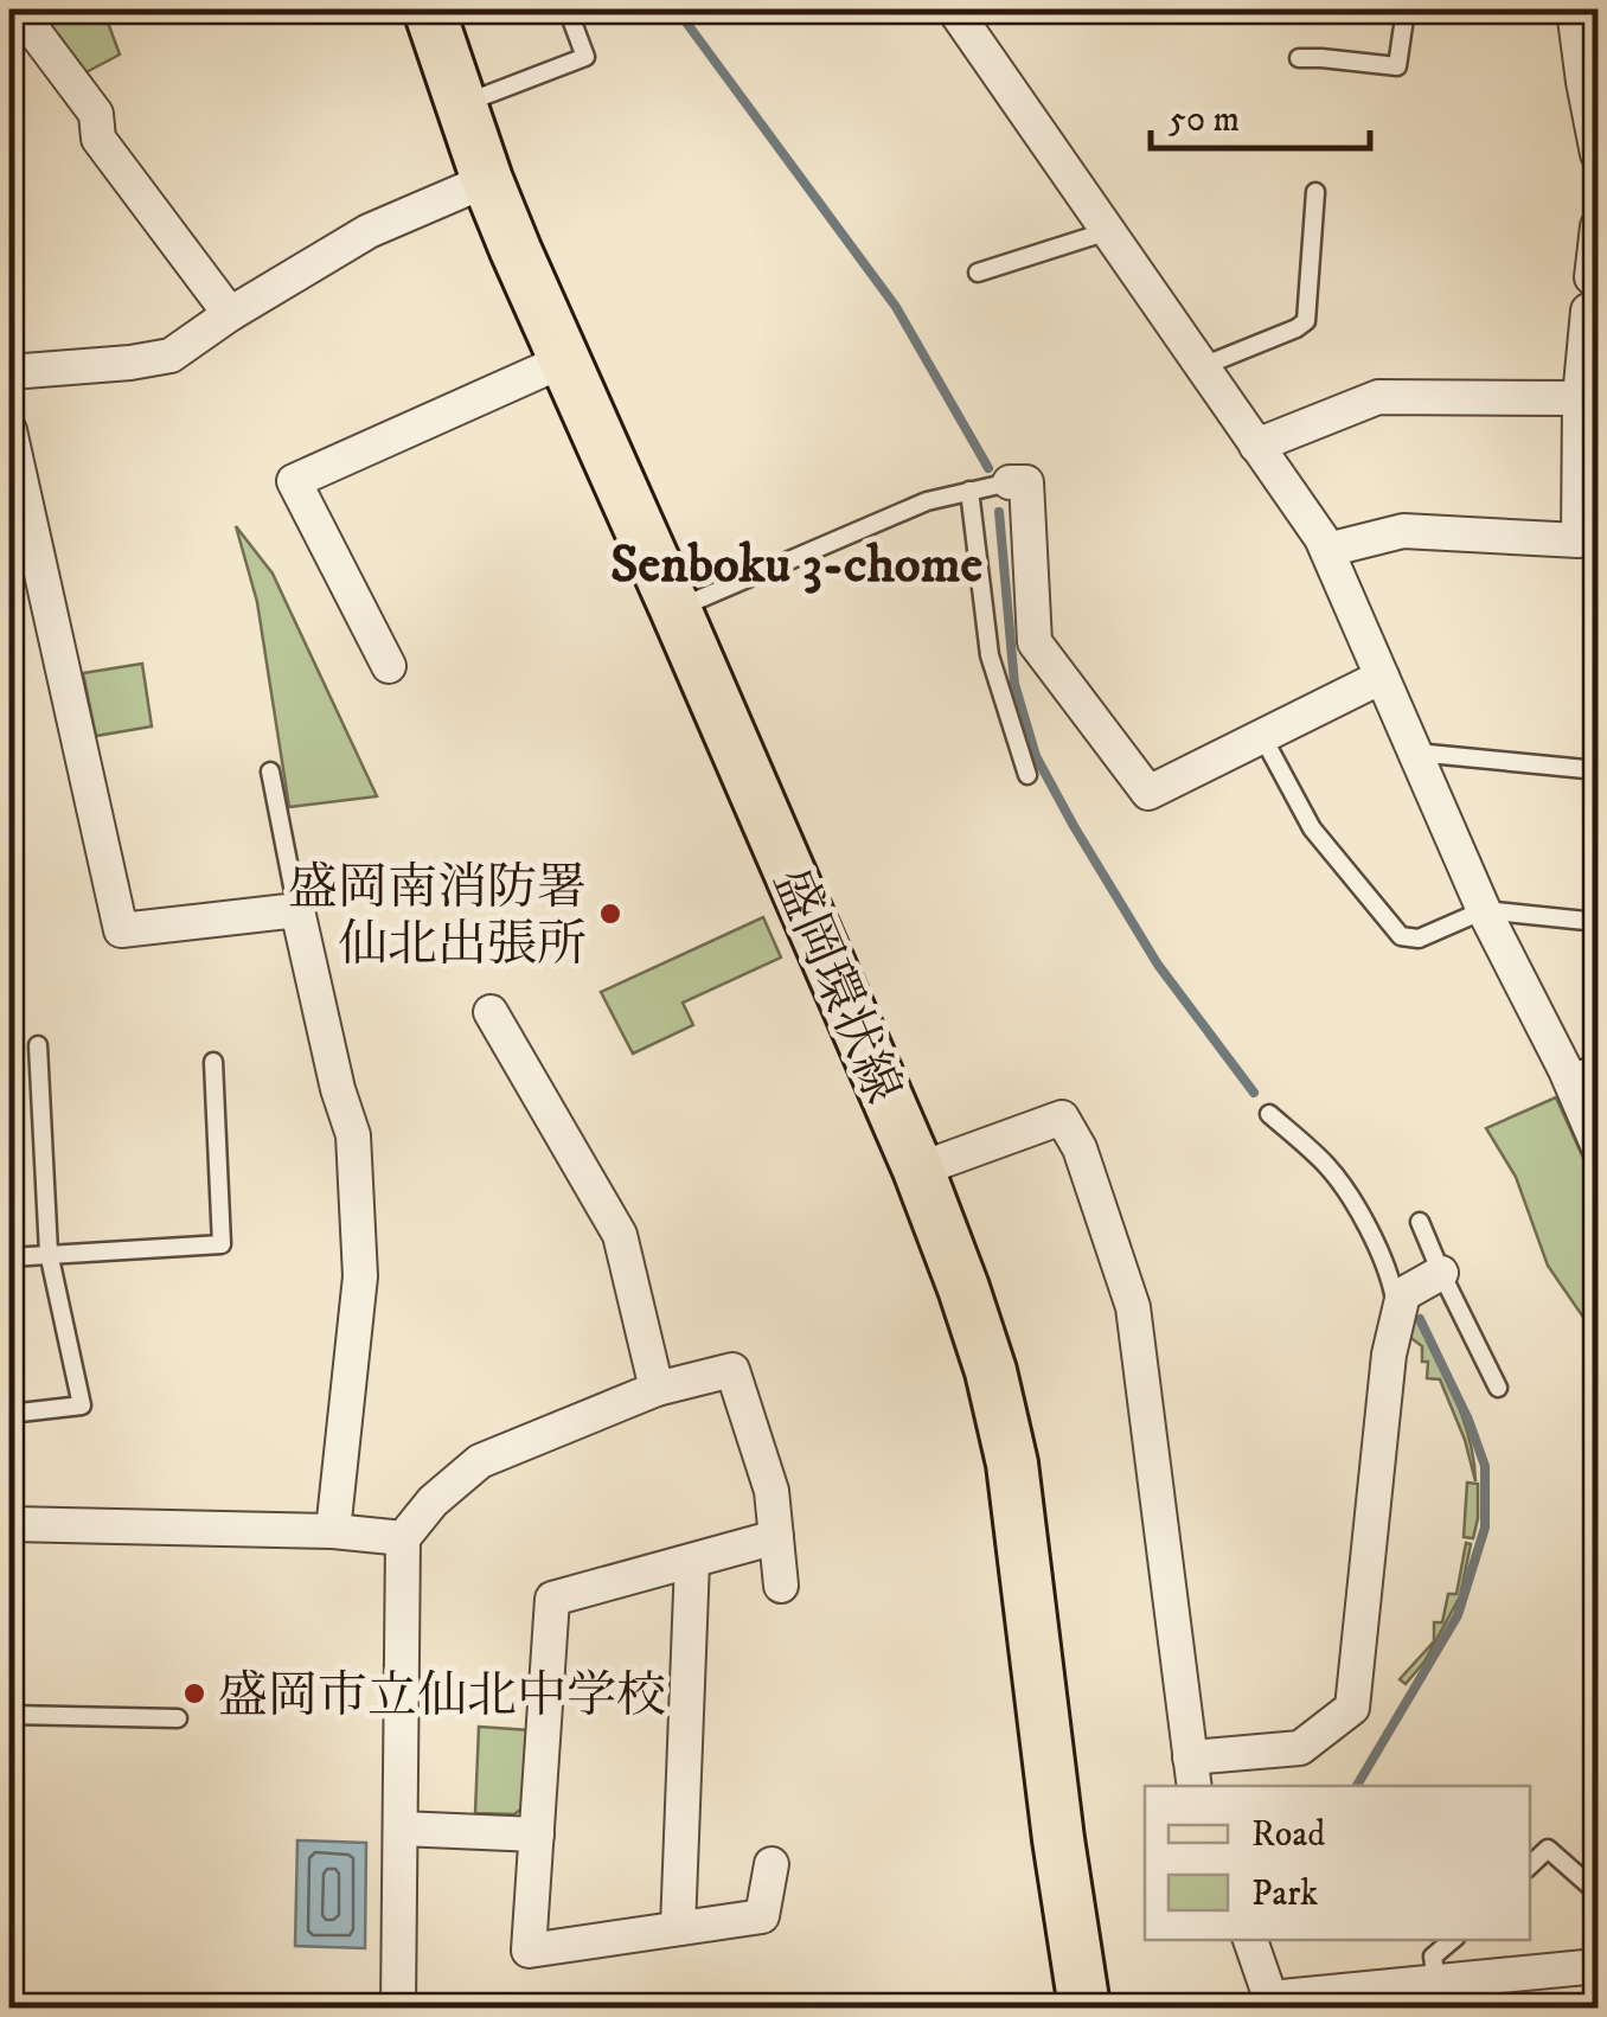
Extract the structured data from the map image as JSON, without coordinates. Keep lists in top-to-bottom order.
{
  "streets": {
    "main road": ["盛岡環状線"]
  },
  "districts": ["Senboku 3-chome"],
  "places": ["盛岡南消防署 仙北出張所", "盛岡市立仙北中学校"],
  "legend": ["Road", "Park"],
  "scale_bar": "50 m"
}
